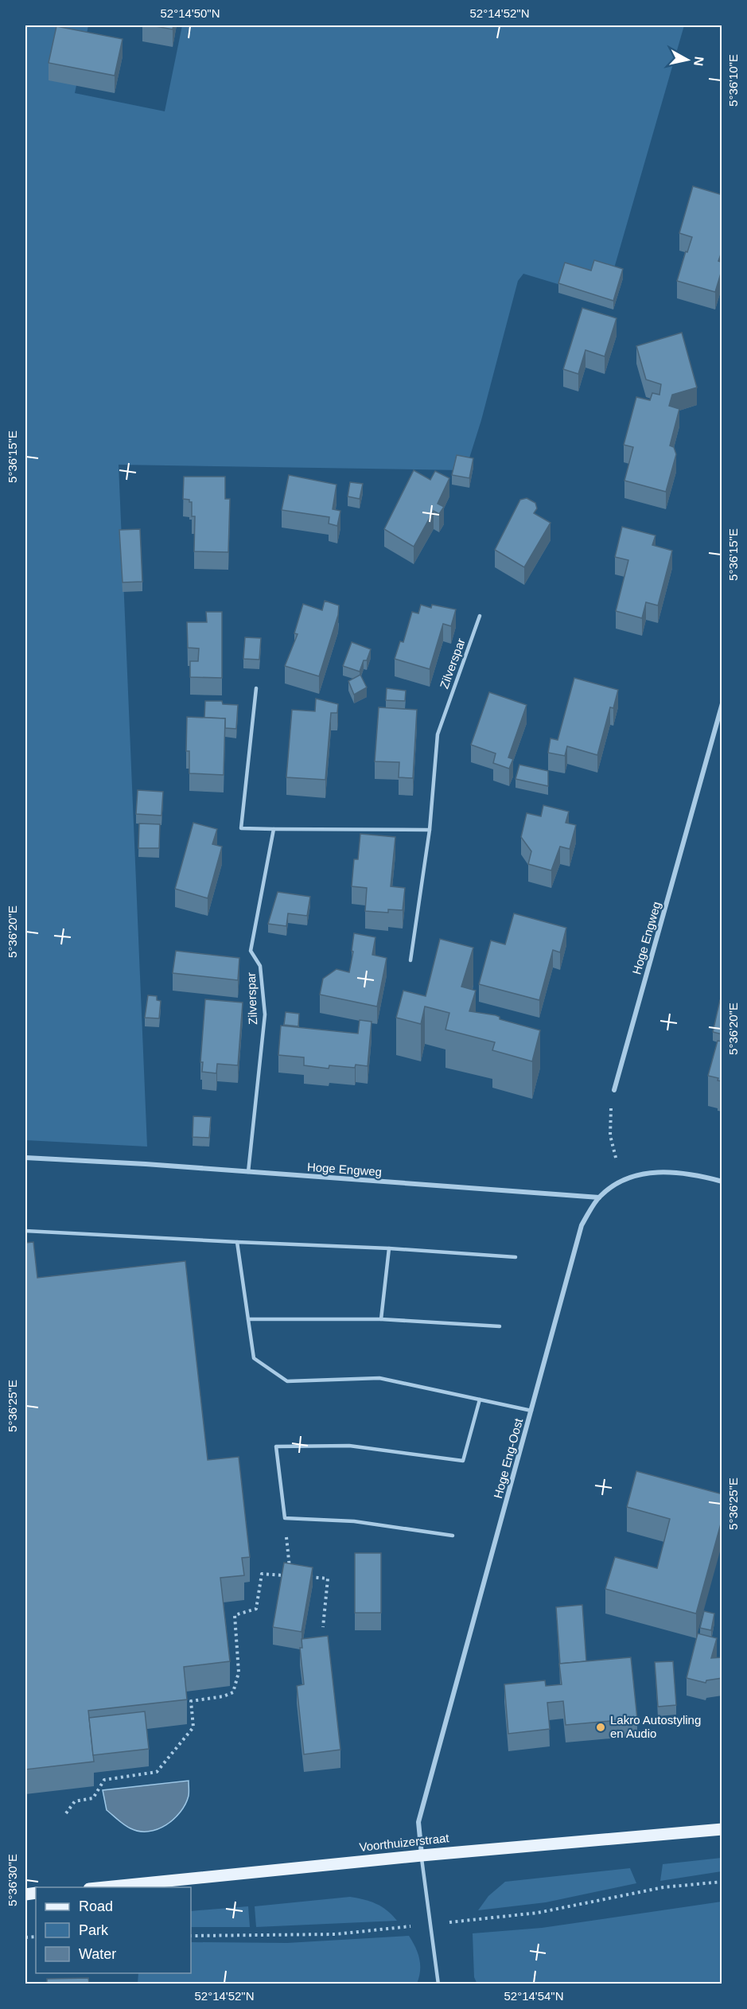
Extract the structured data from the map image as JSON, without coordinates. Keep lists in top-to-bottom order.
{
  "streets": {
    "main road": ["Voorthuizerstraat"],
    "street": ["Hoge Engweg", "Hoge Eng-Oost"],
    "lane": ["Zilverspar"]
  },
  "crossings": [
    ["Zilverspar", "Hoge Engweg"],
    ["Hoge Engweg", "Hoge Eng-Oost"],
    ["Hoge Eng-Oost", "Voorthuizerstraat"]
  ],
  "places": ["Lakro Autostyling en Audio"],
  "legend": ["Road", "Park", "Water"],
  "north": "right",
  "coordinates": [
    "52°14'50\"N",
    "52°14'52\"N",
    "5°36'10\"E",
    "5°36'15\"E",
    "5°36'20\"E",
    "5°36'25\"E",
    "5°36'30\"E",
    "52°14'54\"N"
  ]
}
